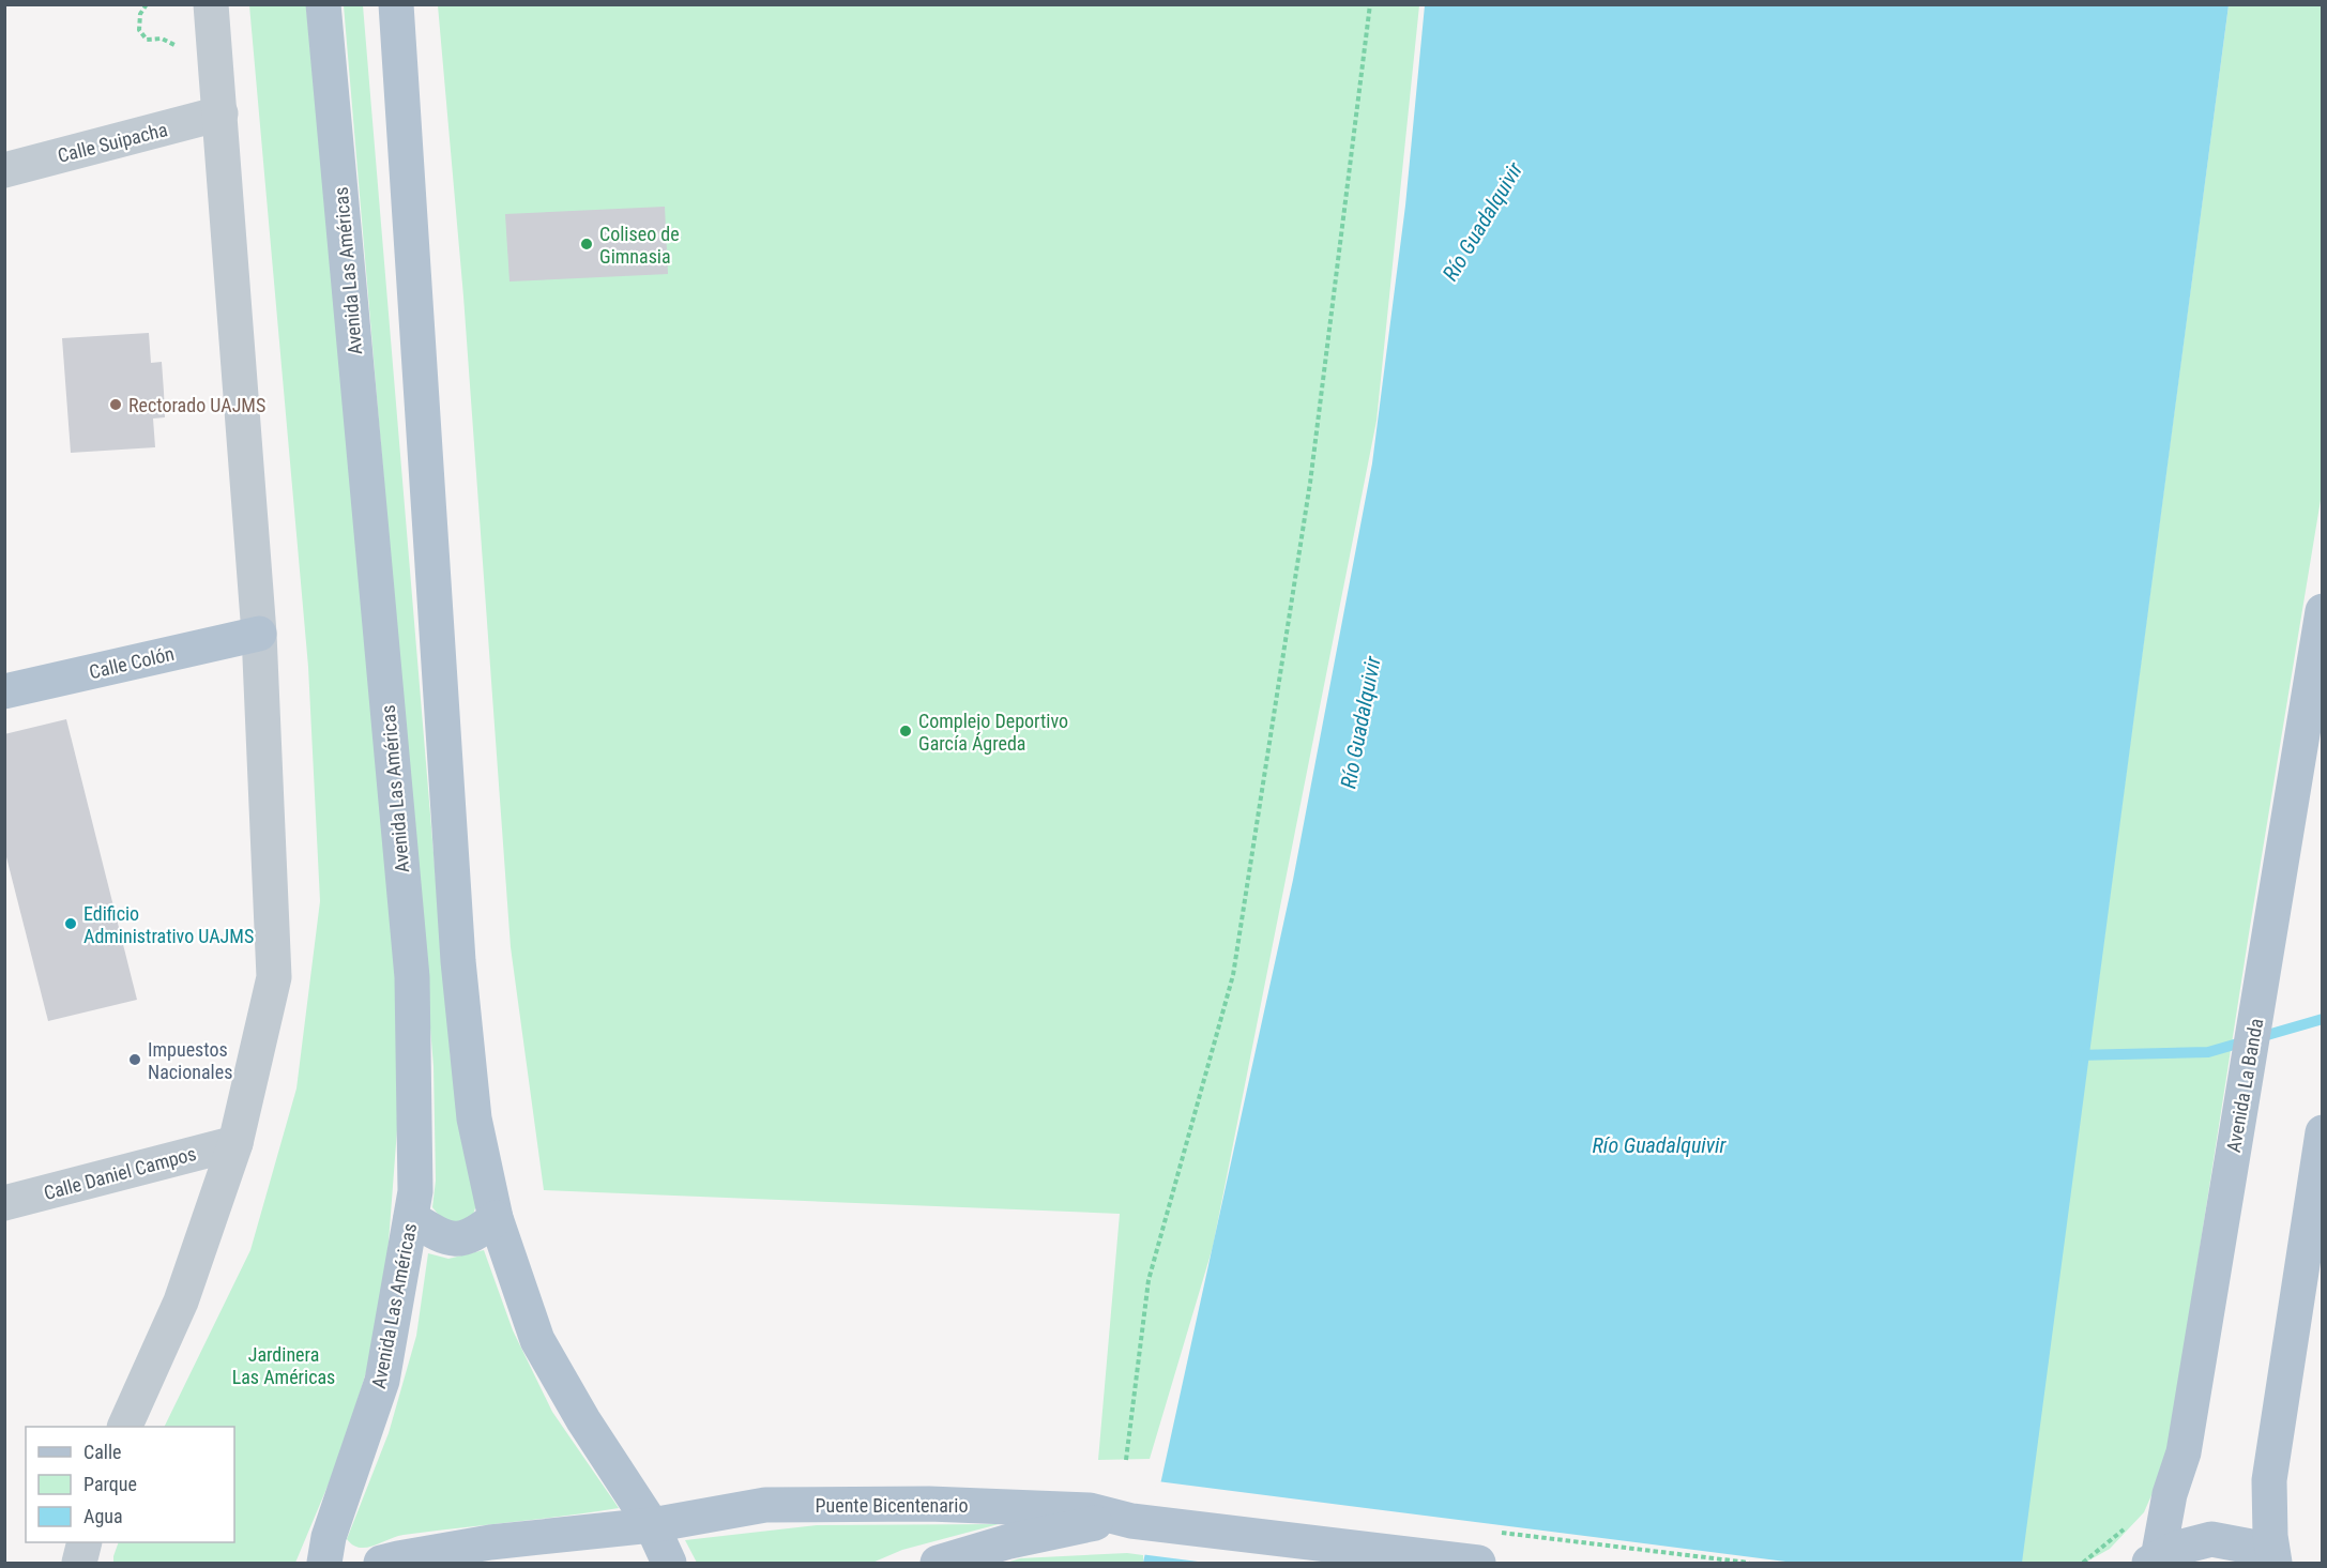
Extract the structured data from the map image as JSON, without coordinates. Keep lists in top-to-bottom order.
{
  "streets": {
    "main road": [
      "Avenida Las Américas",
      "Calle Colón",
      "Avenida La Banda",
      "Puente Bicentenario"
    ],
    "street": ["Calle Suipacha", "Calle Daniel Campos"]
  },
  "water": ["Río Guadalquivir"],
  "parks": ["Jardinera Las Américas"],
  "places": [
    "Coliseo de Gimnasia",
    "Rectorado UAJMS",
    "Complejo Deportivo García Ágreda",
    "Edificio Administrativo UAJMS",
    "Impuestos Nacionales"
  ],
  "legend": ["Calle", "Parque", "Agua"]
}
